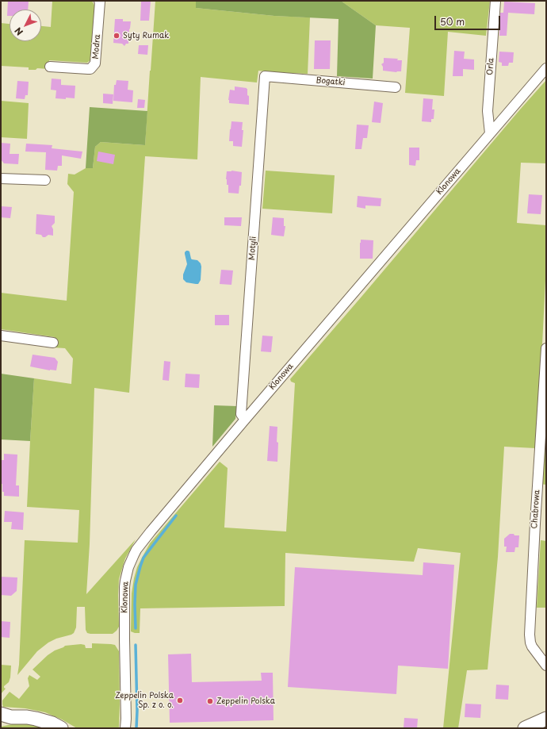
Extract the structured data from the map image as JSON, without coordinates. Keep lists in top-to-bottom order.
{
  "streets": {
    "street": [
      "Modra",
      "Orla",
      "Bogatki",
      "Klonowa",
      "Motyli",
      "Chabrowa"
    ]
  },
  "crossings": [
    ["Orla", "Klonowa"],
    ["Bogatki", "Motyli"],
    ["Klonowa", "Motyli"]
  ],
  "places": ["Syty Rumak", "Zeppelin Polska Sp. z o. o.", "Zeppelin Polska"],
  "scale_bar": "50 m",
  "north": "bottom left"
}
